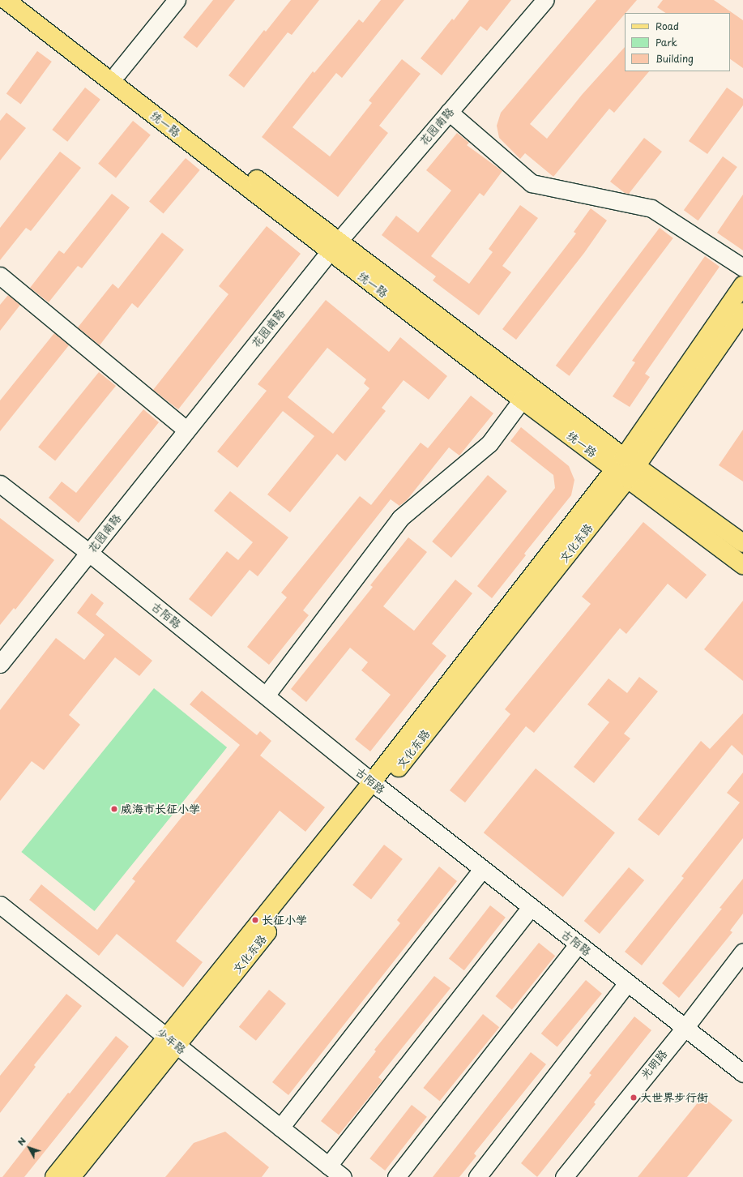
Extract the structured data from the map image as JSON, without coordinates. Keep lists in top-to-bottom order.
{
  "streets": {
    "main road": ["统一路", "文化东路"],
    "street": [
      "花园南路",
      "古陌路",
      "少年路",
      "光明路"
    ]
  },
  "crossings": [
    ["统一路", "花园南路"],
    ["统一路", "文化东路"],
    ["花园南路", "古陌路"],
    ["文化东路", "古陌路"],
    ["文化东路", "少年路"],
    ["古陌路", "光明路"]
  ],
  "places": ["威海市长征小学", "长征小学", "大世界步行街"],
  "legend": ["Road", "Park", "Building"],
  "north": "top left"
}
